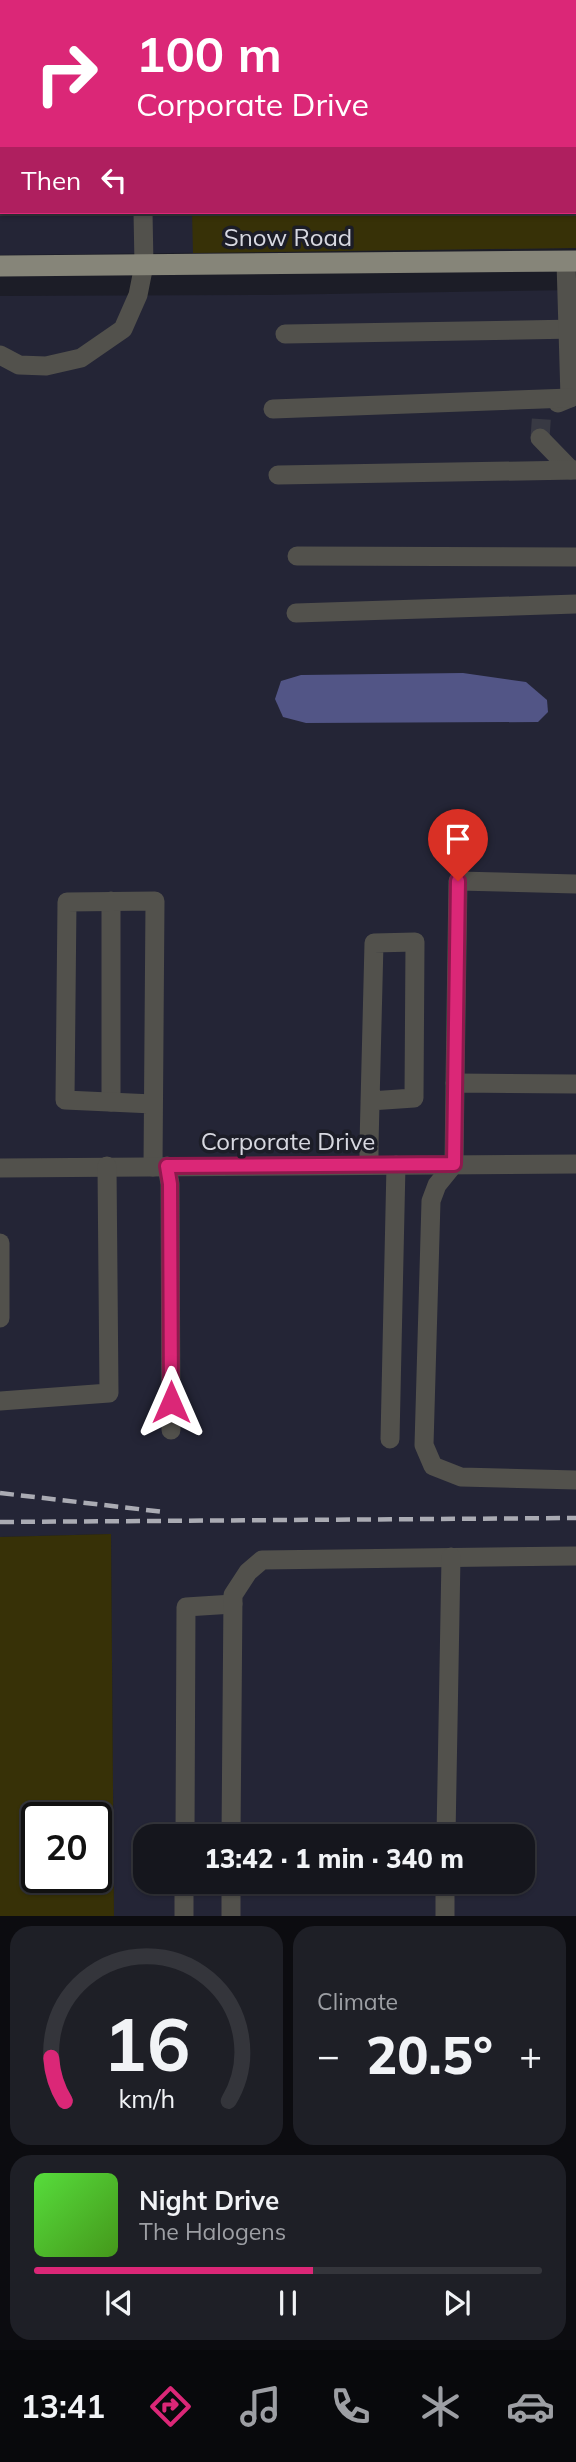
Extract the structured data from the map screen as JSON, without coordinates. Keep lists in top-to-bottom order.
{
  "streets": {
    "main road": ["Snow Road"],
    "street": ["Corporate Drive"]
  },
  "page": {
    "turn": ["100 m", "Corporate Drive"],
    "then": "Then",
    "limit": "20",
    "trip": "13:42 · 1 min · 340 m",
    "tile": "Climate",
    "heat": ["−", "20.5°", "+"],
    "song": ["Night Drive", "The Halogens"],
    "tabs": "13:41",
    "gauge": ["16", "km/h"]
  }
}
